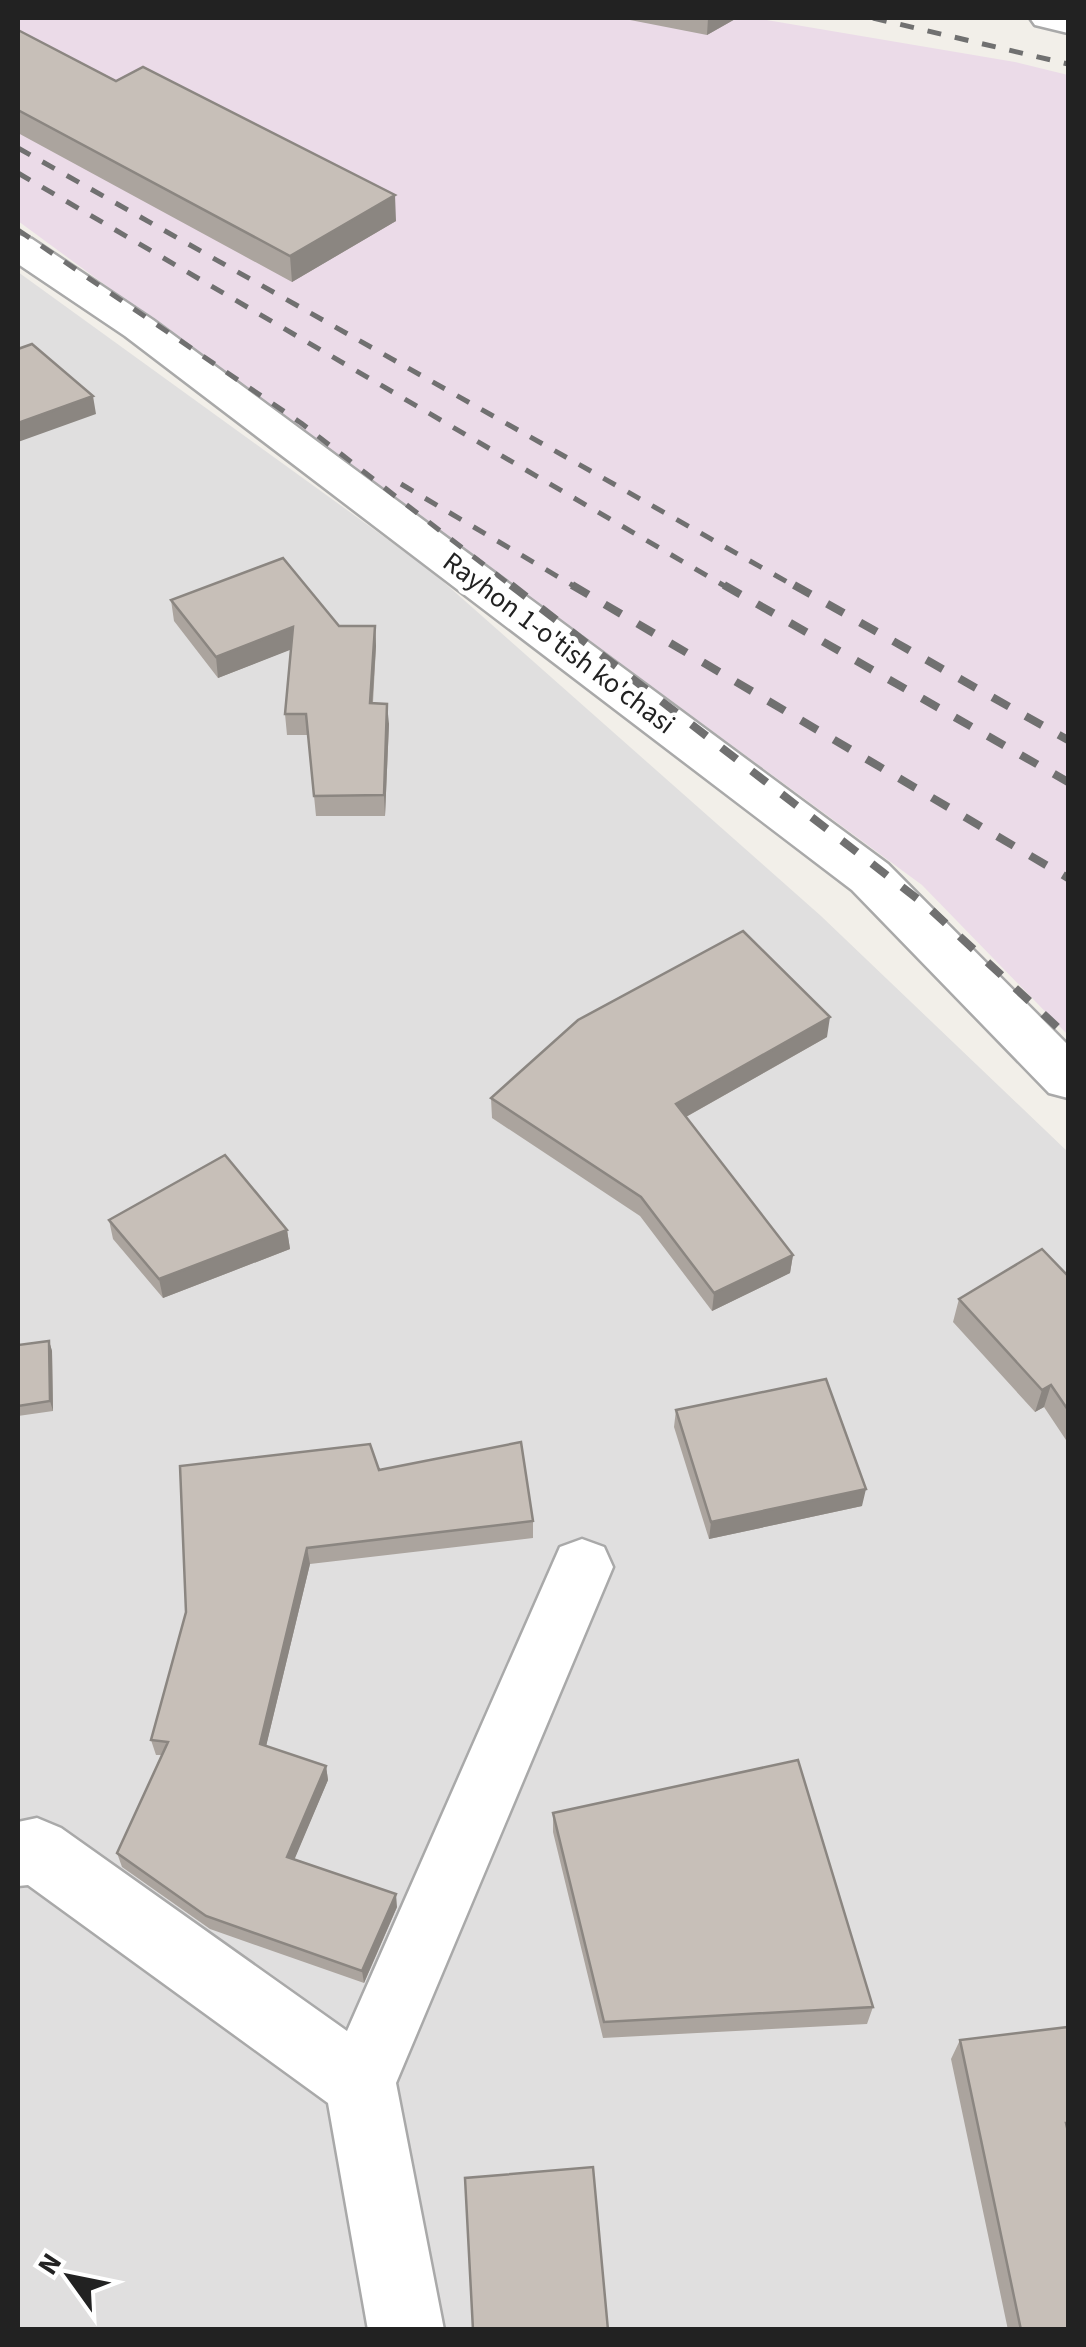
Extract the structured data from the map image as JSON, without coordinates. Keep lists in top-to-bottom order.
{
  "streets": {
    "street": ["Rayhon 1-o'tish ko'chasi"]
  },
  "north": "top left"
}
